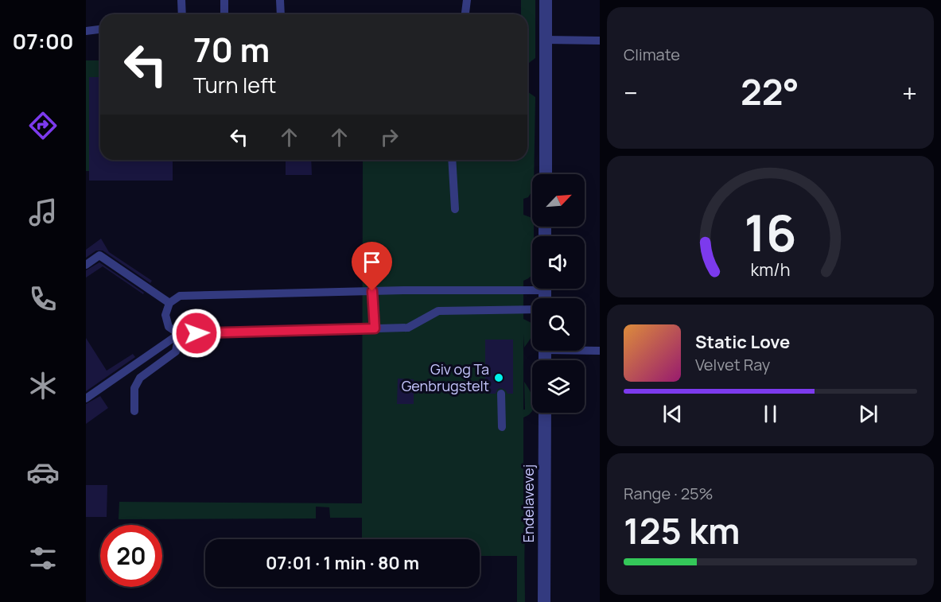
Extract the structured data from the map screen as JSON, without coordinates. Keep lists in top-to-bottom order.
{
  "streets": {
    "street": ["Endelavevej"]
  },
  "places": ["Giv og Ta Genbrugstelt"],
  "north": "top right",
  "page": {
    "tabs": "07:00",
    "tile": [
      "Climate",
      ["Range · 25%", "125 km"]
    ],
    "turn": ["70 m", "Turn left"],
    "heat": ["−", "22°", "+"],
    "song": ["Static Love", "Velvet Ray"],
    "limit": "20",
    "trip": "07:01 · 1 min · 80 m",
    "gauge": ["16", "km/h"]
  }
}
